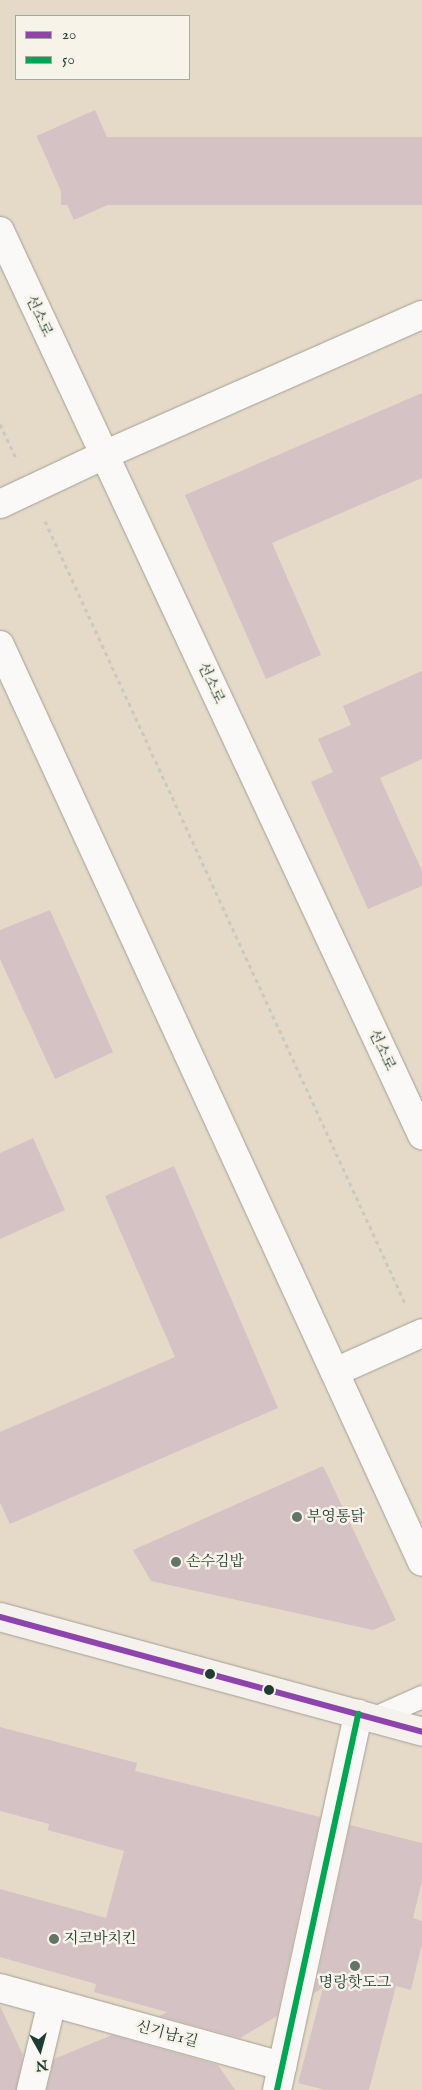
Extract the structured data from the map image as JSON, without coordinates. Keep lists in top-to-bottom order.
{
  "streets": {
    "street": ["선소로", "신기남1길"]
  },
  "places": [
    "부영통닭",
    "손수김밥",
    "지코바치킨",
    "명랑핫도그"
  ],
  "lines": ["transit line 20", "transit line 50"],
  "legend": ["20", "50"],
  "north": "bottom"
}
